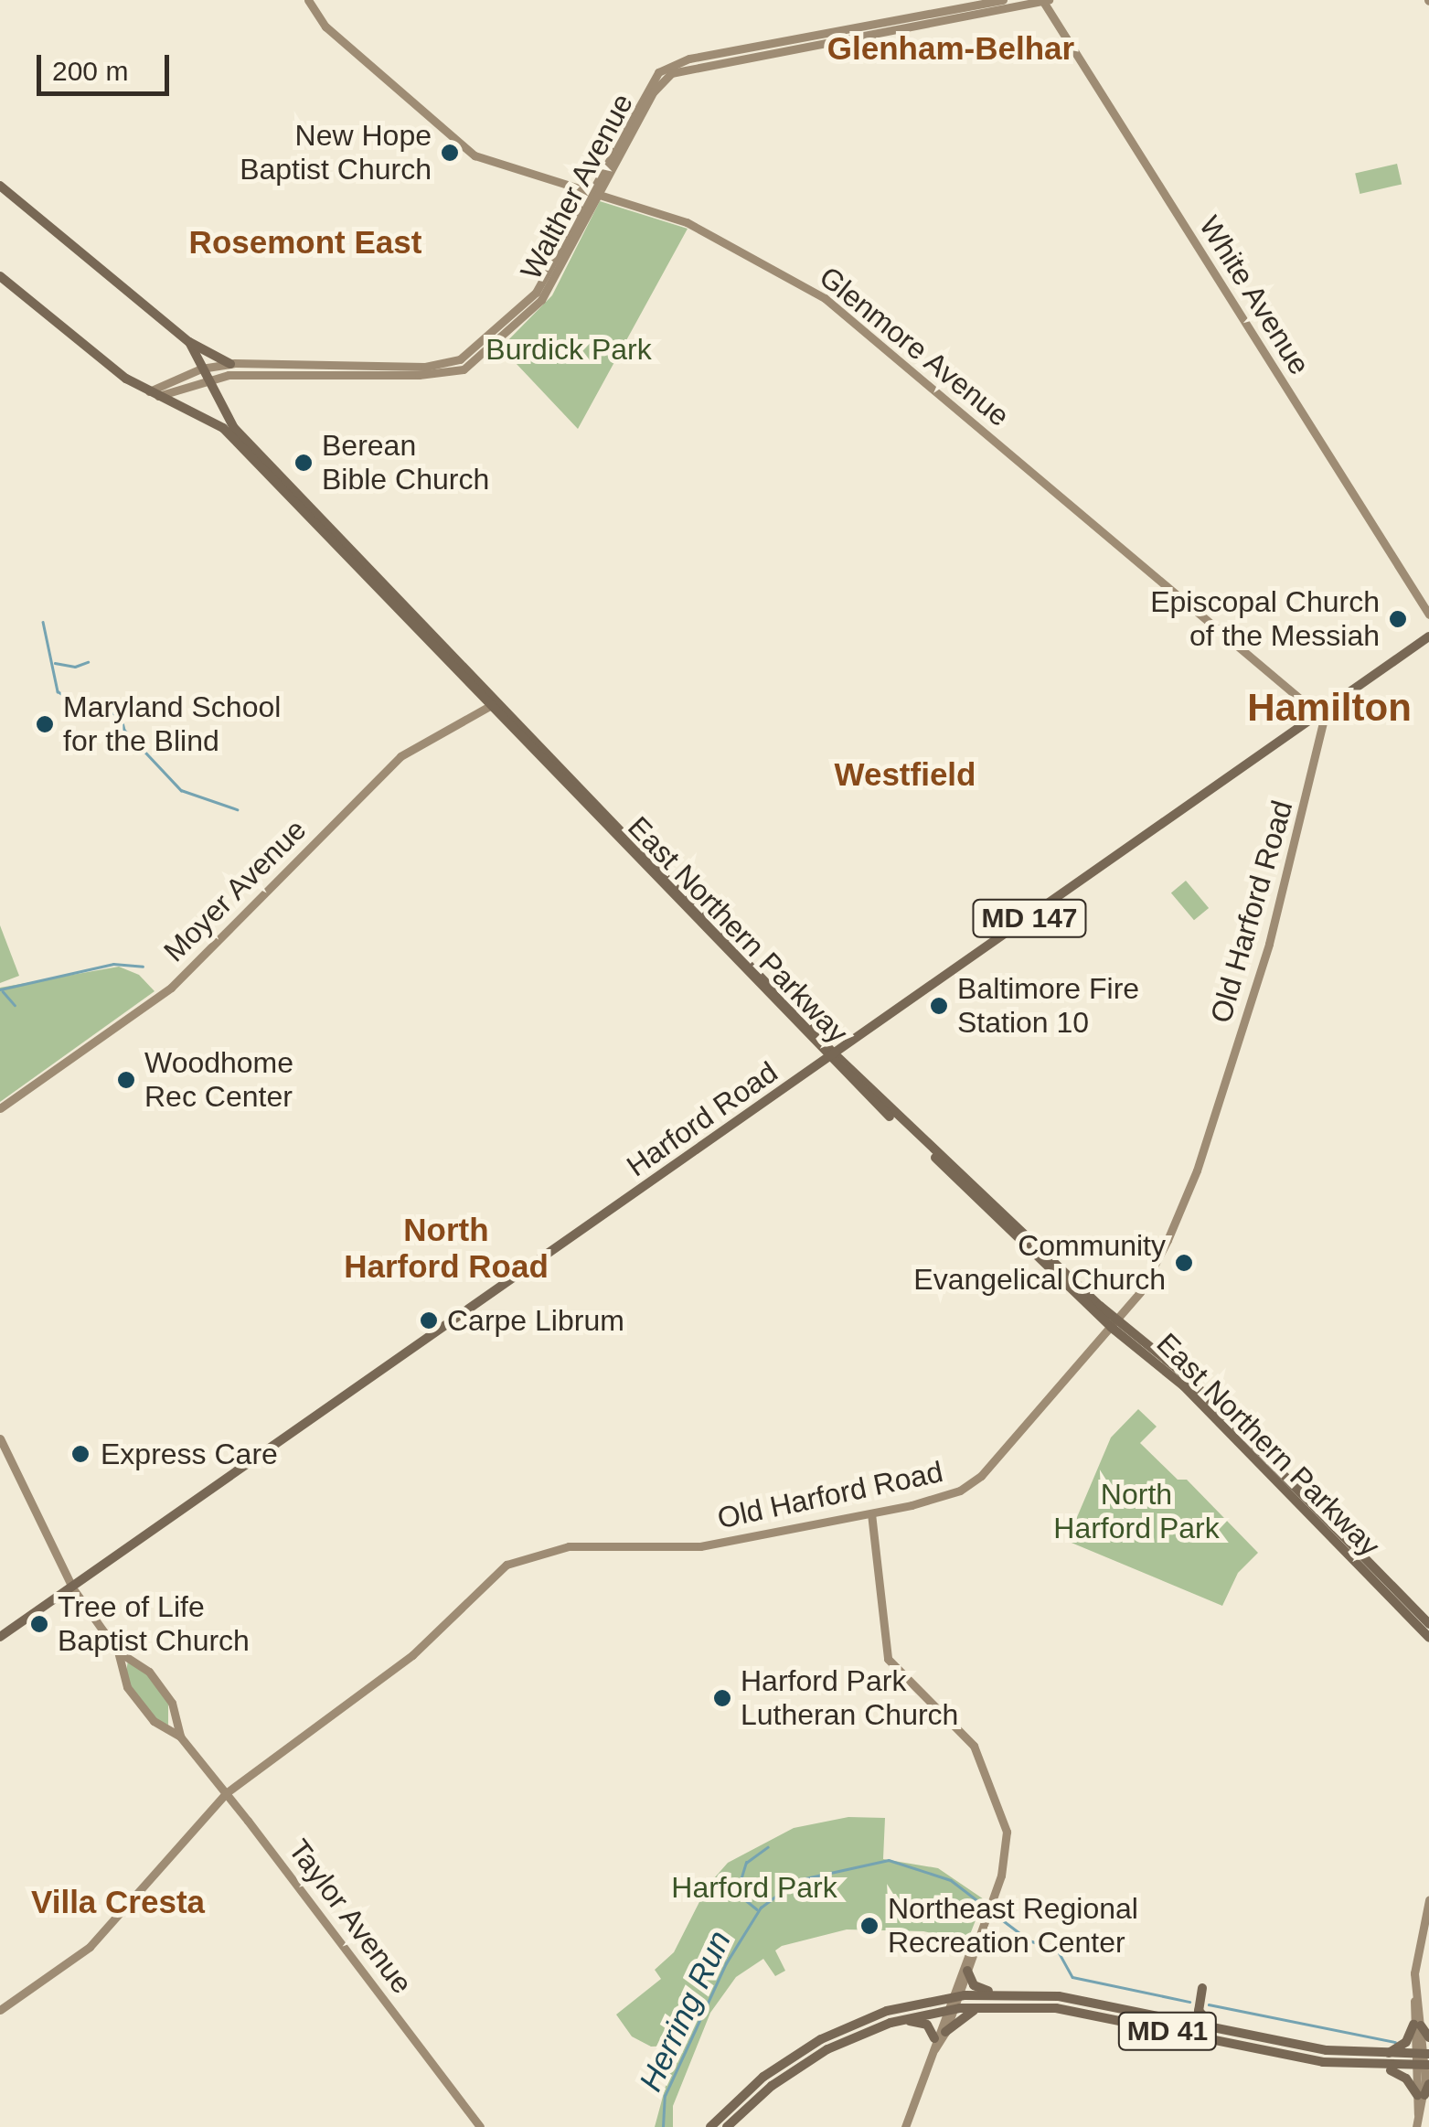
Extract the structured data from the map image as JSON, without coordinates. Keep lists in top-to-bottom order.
{
  "streets": {
    "main road": [
      "MD 147",
      "East Northern Parkway",
      "Harford Road",
      "MD 41"
    ],
    "street": [
      "Walther Avenue",
      "White Avenue",
      "Glenmore Avenue",
      "Moyer Avenue",
      "Old Harford Road",
      "Taylor Avenue"
    ]
  },
  "crossings": [
    ["Walther Avenue", "White Avenue"],
    ["Walther Avenue", "Glenmore Avenue"],
    ["Walther Avenue", "East Northern Parkway"],
    ["Glenmore Avenue", "Old Harford Road"],
    ["Glenmore Avenue", "Harford Road"],
    ["Moyer Avenue", "East Northern Parkway"],
    ["Old Harford Road", "East Northern Parkway"],
    ["Old Harford Road", "Harford Road"],
    ["Old Harford Road", "Taylor Avenue"],
    ["East Northern Parkway", "Harford Road"],
    ["Harford Road", "Taylor Avenue"]
  ],
  "districts": [
    "Glenham-Belhar",
    "Rosemont East",
    "Hamilton",
    "Westfield",
    "North Harford Road",
    "Villa Cresta"
  ],
  "water": ["Herring Run"],
  "parks": ["Burdick Park", "North Harford Park", "Harford Park"],
  "places": [
    "New Hope Baptist Church",
    "Berean Bible Church",
    "Episcopal Church of the Messiah",
    "Maryland School for the Blind",
    "Baltimore Fire Station 10",
    "Woodhome Rec Center",
    "Community Evangelical Church",
    "Carpe Librum",
    "Express Care",
    "Tree of Life Baptist Church",
    "Harford Park Lutheran Church",
    "Northeast Regional Recreation Center"
  ],
  "scale_bar": "200 m"
}
